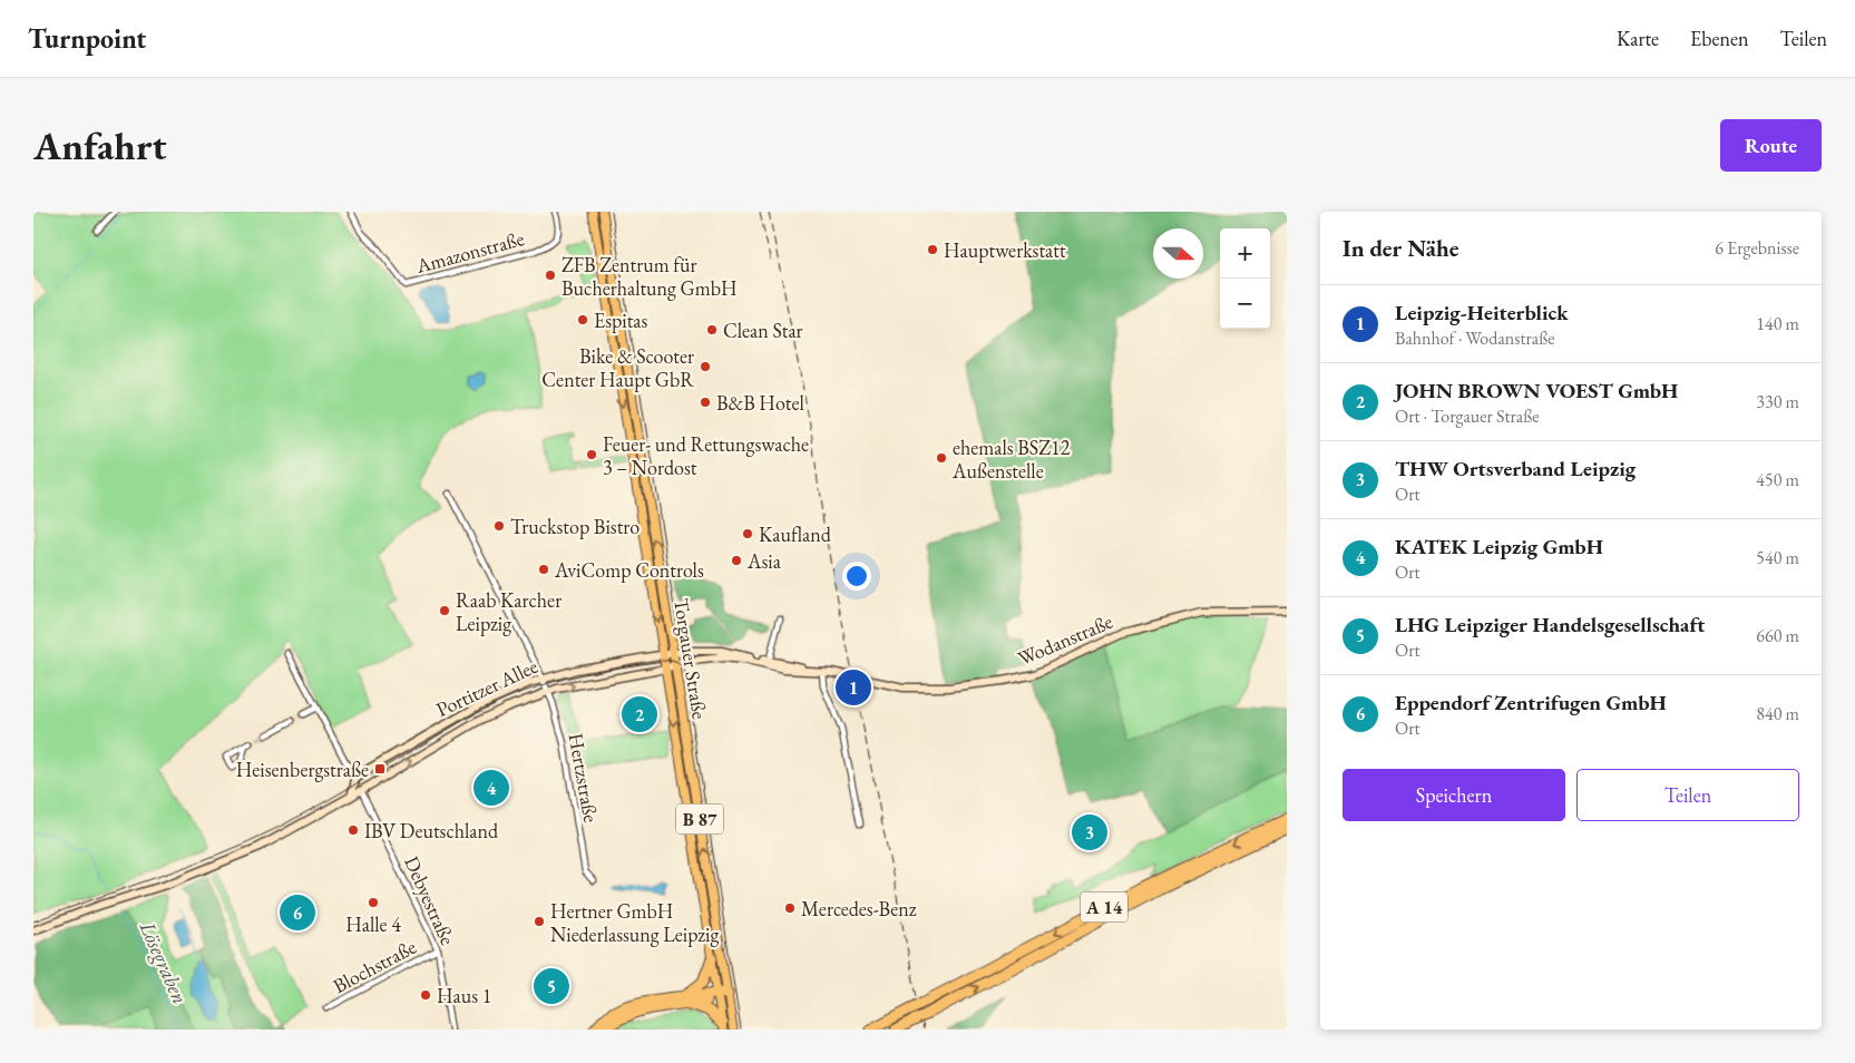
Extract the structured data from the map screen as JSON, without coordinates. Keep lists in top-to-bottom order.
{
  "streets": {
    "highway": ["A 14"],
    "main road": [
      "Wodanstraße",
      "Torgauer Straße",
      "Portitzer Allee",
      "B 87"
    ],
    "street": [
      "Amazonstraße",
      "Hertzstraße",
      "Debyestraße",
      "Blochstraße"
    ]
  },
  "crossings": [
    ["Wodanstraße", "Torgauer Straße"],
    ["Wodanstraße", "Portitzer Allee"],
    ["Torgauer Straße", "Portitzer Allee"],
    ["Torgauer Straße", "B 87"],
    ["Portitzer Allee", "Hertzstraße"],
    ["Portitzer Allee", "Debyestraße"],
    ["Debyestraße", "Blochstraße"]
  ],
  "water": ["Lösegraben"],
  "places": {
    "other": [
      "Hauptwerkstatt",
      "ZFB Zentrum für Bucherhaltung GmbH",
      "Espitas",
      "Clean Star",
      "Bike & Scooter Center Haupt GbR",
      "B&B Hotel",
      "Feuer- und Rettungswache 3 – Nordost",
      "ehemals BSZ12 Außenstelle",
      "Truckstop Bistro",
      "Kaufland",
      "Asia",
      "AviComp Controls",
      "Raab Karcher Leipzig",
      "IBV Deutschland",
      "Halle 4",
      "Mercedes-Benz",
      "Hertner GmbH Niederlassung Leipzig",
      "Haus 1"
    ],
    "transit": ["Heisenbergstraße"]
  },
  "north": "right",
  "page": {
    "header": "Turnpoint",
    "nav": ["Karte", "Ebenen", "Teilen"],
    "buttons": [
      "Route",
      ["Speichern", "Teilen"]
    ],
    "title": "Anfahrt",
    "heading": ["In der Nähe", "6 Ergebnisse"],
    "map_buttons": ["+", "−"],
    "list": [
      {
        "mark": "1",
        "name": "Leipzig-Heiterblick",
        "note": "Bahnhof · Wodanstraße",
        "value": "140 m"
      },
      {
        "mark": "2",
        "name": "JOHN BROWN VOEST GmbH",
        "note": "Ort · Torgauer Straße",
        "value": "330 m"
      },
      {
        "mark": "3",
        "name": "THW Ortsverband Leipzig",
        "note": "Ort",
        "value": "450 m"
      },
      {
        "mark": "4",
        "name": "KATEK Leipzig GmbH",
        "note": "Ort",
        "value": "540 m"
      },
      {
        "mark": "5",
        "name": "LHG Leipziger Handelsgesellschaft",
        "note": "Ort",
        "value": "660 m"
      },
      {
        "mark": "6",
        "name": "Eppendorf Zentrifugen GmbH",
        "note": "Ort",
        "value": "840 m"
      }
    ],
    "pins": [
      "1",
      "2",
      "4",
      "3",
      "6",
      "5"
    ]
  }
}
